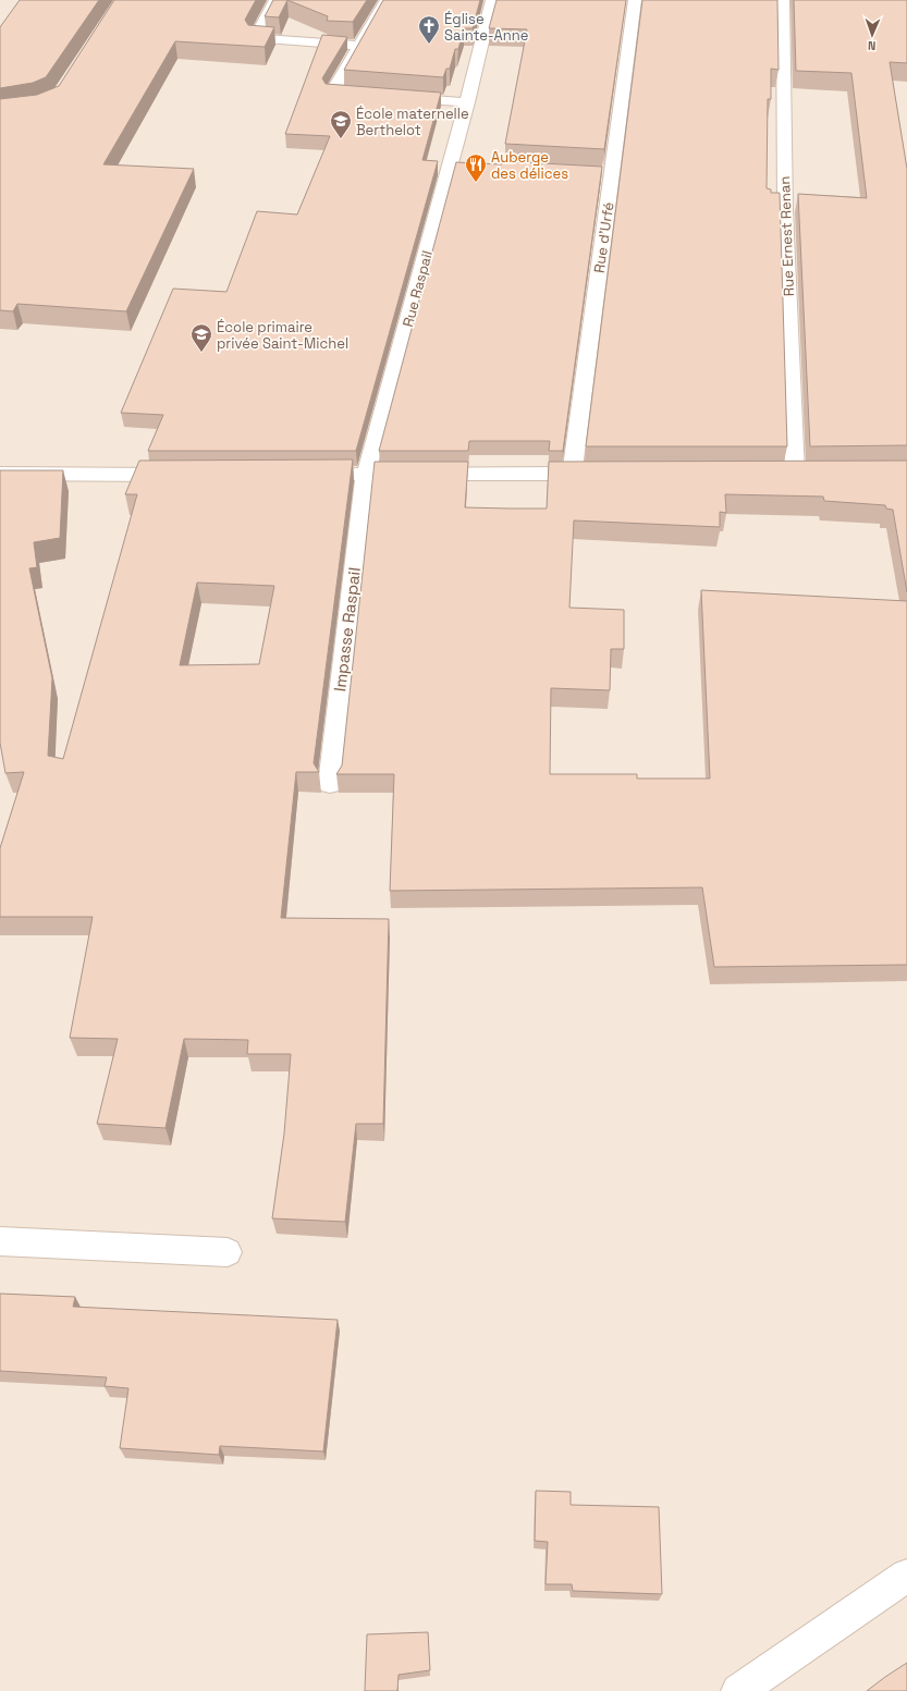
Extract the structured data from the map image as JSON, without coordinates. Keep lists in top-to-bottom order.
{
  "streets": {
    "street": [
      "Rue Ernest Renan",
      "Rue d'Urfé",
      "Rue Raspail",
      "Impasse Raspail"
    ]
  },
  "crossings": [
    ["Rue Raspail", "Impasse Raspail"]
  ],
  "places": {
    "church": ["Église Sainte-Anne"],
    "school or university": ["École maternelle Berthelot", "École primaire privée Saint-Michel"],
    "restaurant": ["Auberge des délices"]
  },
  "north": "bottom"
}
